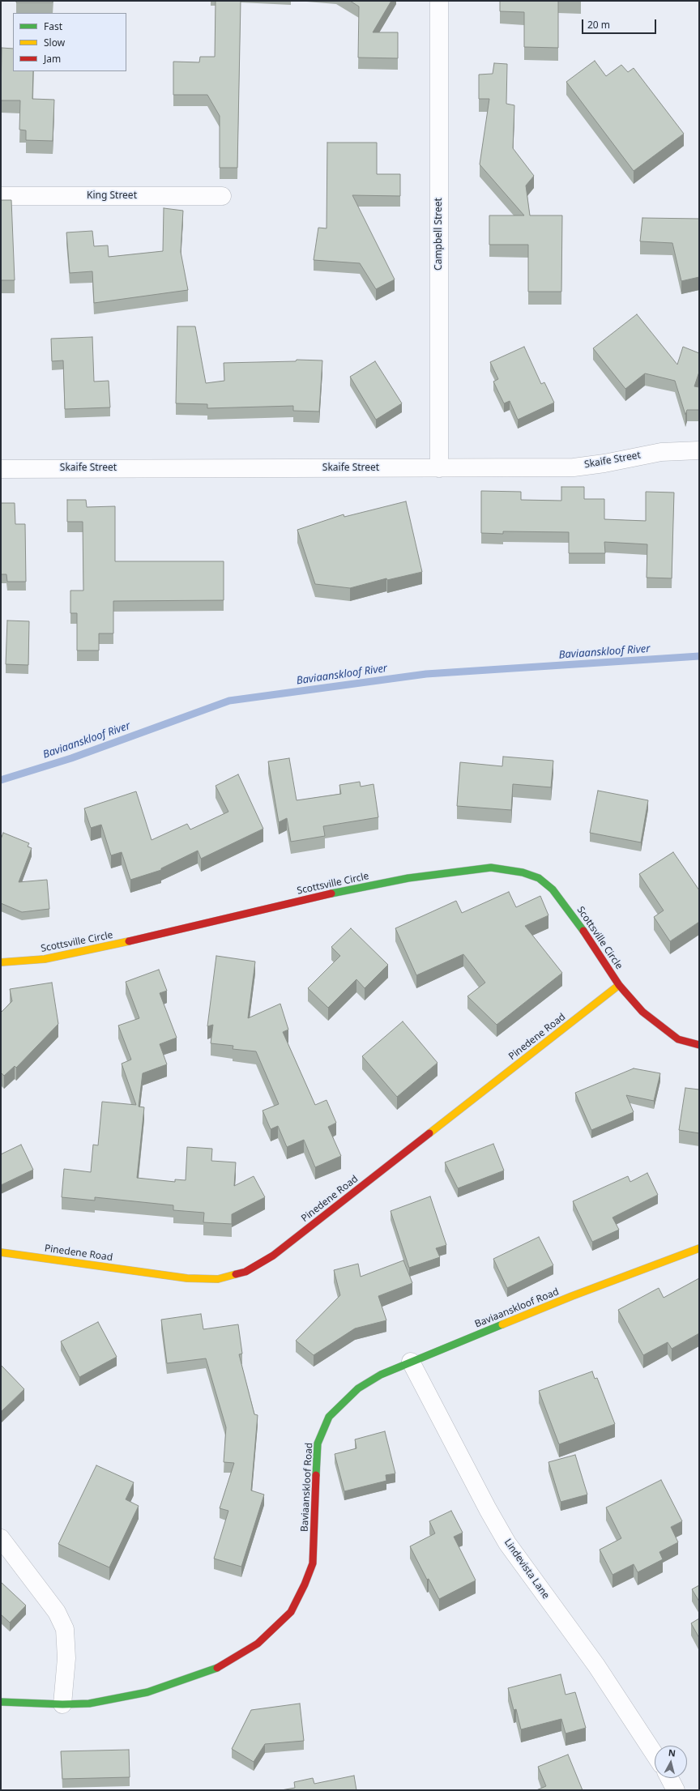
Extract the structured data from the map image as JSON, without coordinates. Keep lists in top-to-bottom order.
{
  "streets": {
    "street": [
      "King Street",
      "Campbell Street",
      "Skaife Street",
      "Scottsville Circle",
      "Pinedene Road",
      "Baviaanskloof Road",
      "Lindevista Lane"
    ]
  },
  "crossings": [
    ["Campbell Street", "Skaife Street"],
    ["Scottsville Circle", "Pinedene Road"],
    ["Baviaanskloof Road", "Lindevista Lane"]
  ],
  "water": ["Baviaanskloof River"],
  "legend": ["Fast", "Slow", "Jam"],
  "scale_bar": "20 m",
  "north": "top"
}
